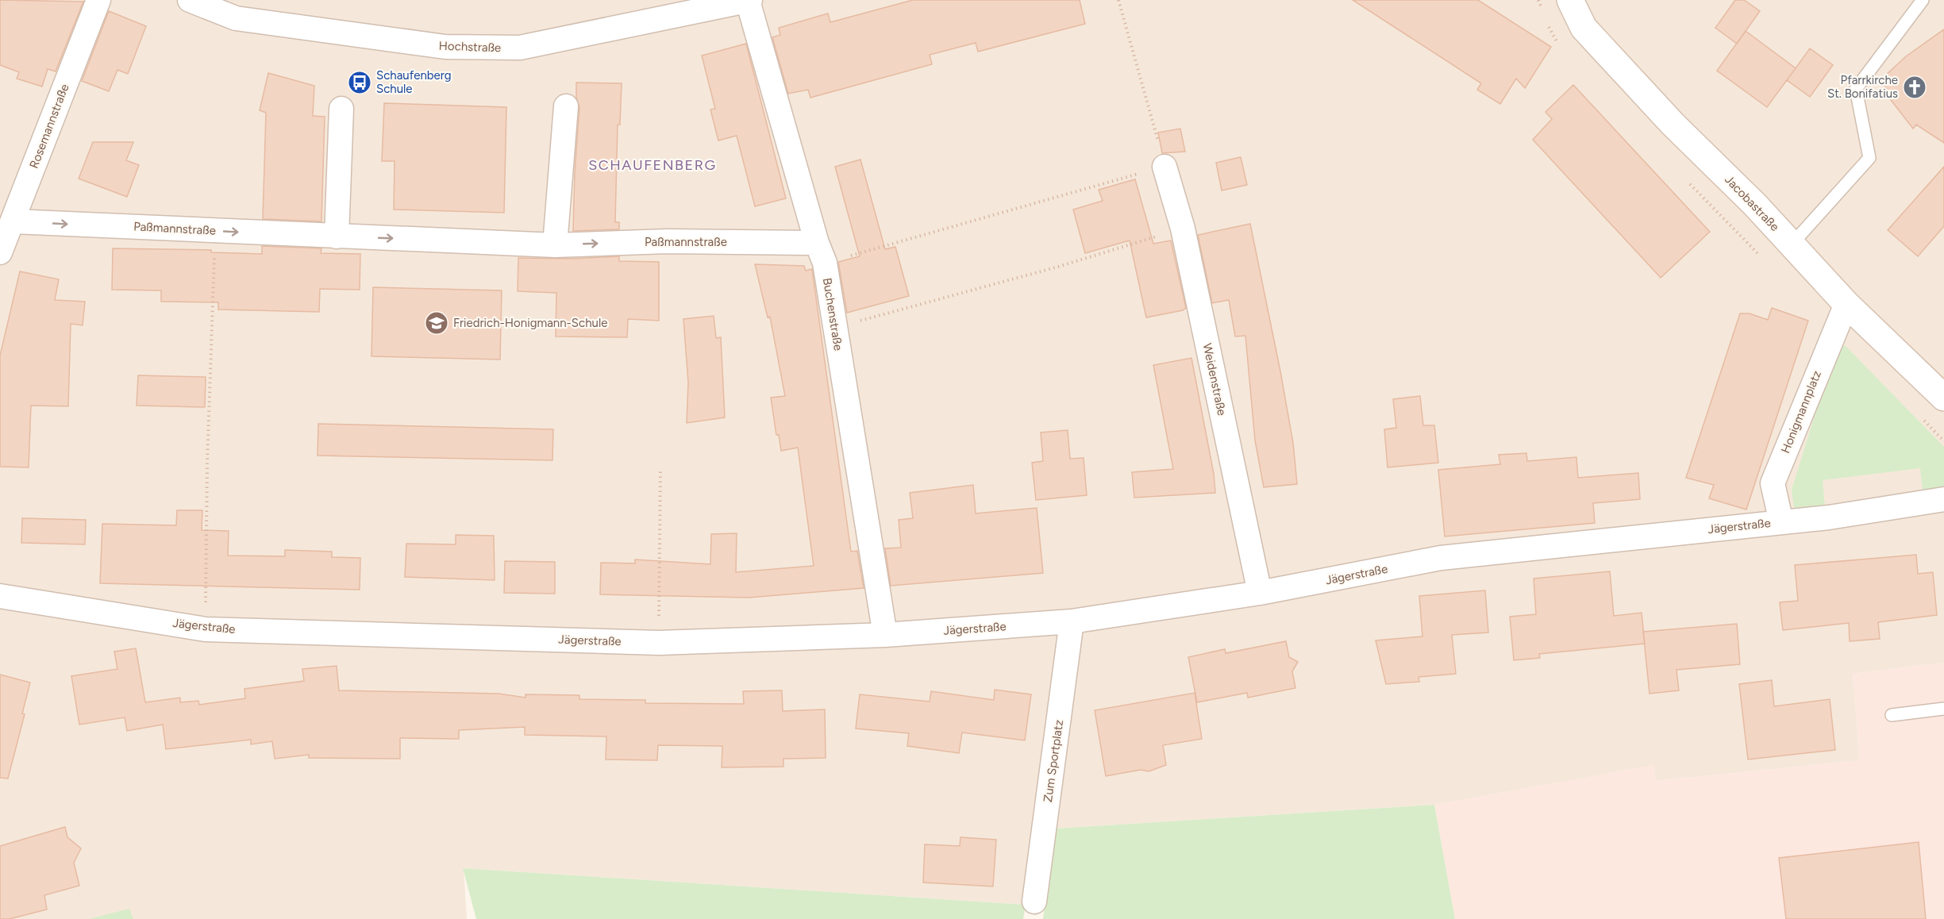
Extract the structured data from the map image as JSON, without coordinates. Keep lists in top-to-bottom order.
{
  "streets": {
    "street": [
      "Hochstraße",
      "Rosemannstraße",
      "Jacobastraße",
      "Paßmannstraße",
      "Buchenstraße",
      "Weidenstraße",
      "Honigmannplatz",
      "Jägerstraße",
      "Zum Sportplatz"
    ]
  },
  "crossings": [
    ["Hochstraße", "Buchenstraße"],
    ["Rosemannstraße", "Paßmannstraße"],
    ["Jacobastraße", "Honigmannplatz"],
    ["Paßmannstraße", "Buchenstraße"],
    ["Buchenstraße", "Jägerstraße"],
    ["Weidenstraße", "Jägerstraße"],
    ["Honigmannplatz", "Jägerstraße"],
    ["Jägerstraße", "Zum Sportplatz"]
  ],
  "one_way": ["Paßmannstraße"],
  "districts": ["SCHAUFENBERG"],
  "places": {
    "bus stop": ["Schaufenberg Schule"],
    "church": ["Pfarrkirche St. Bonifatius"],
    "school or university": ["Friedrich-Honigmann-Schule"]
  }
}
